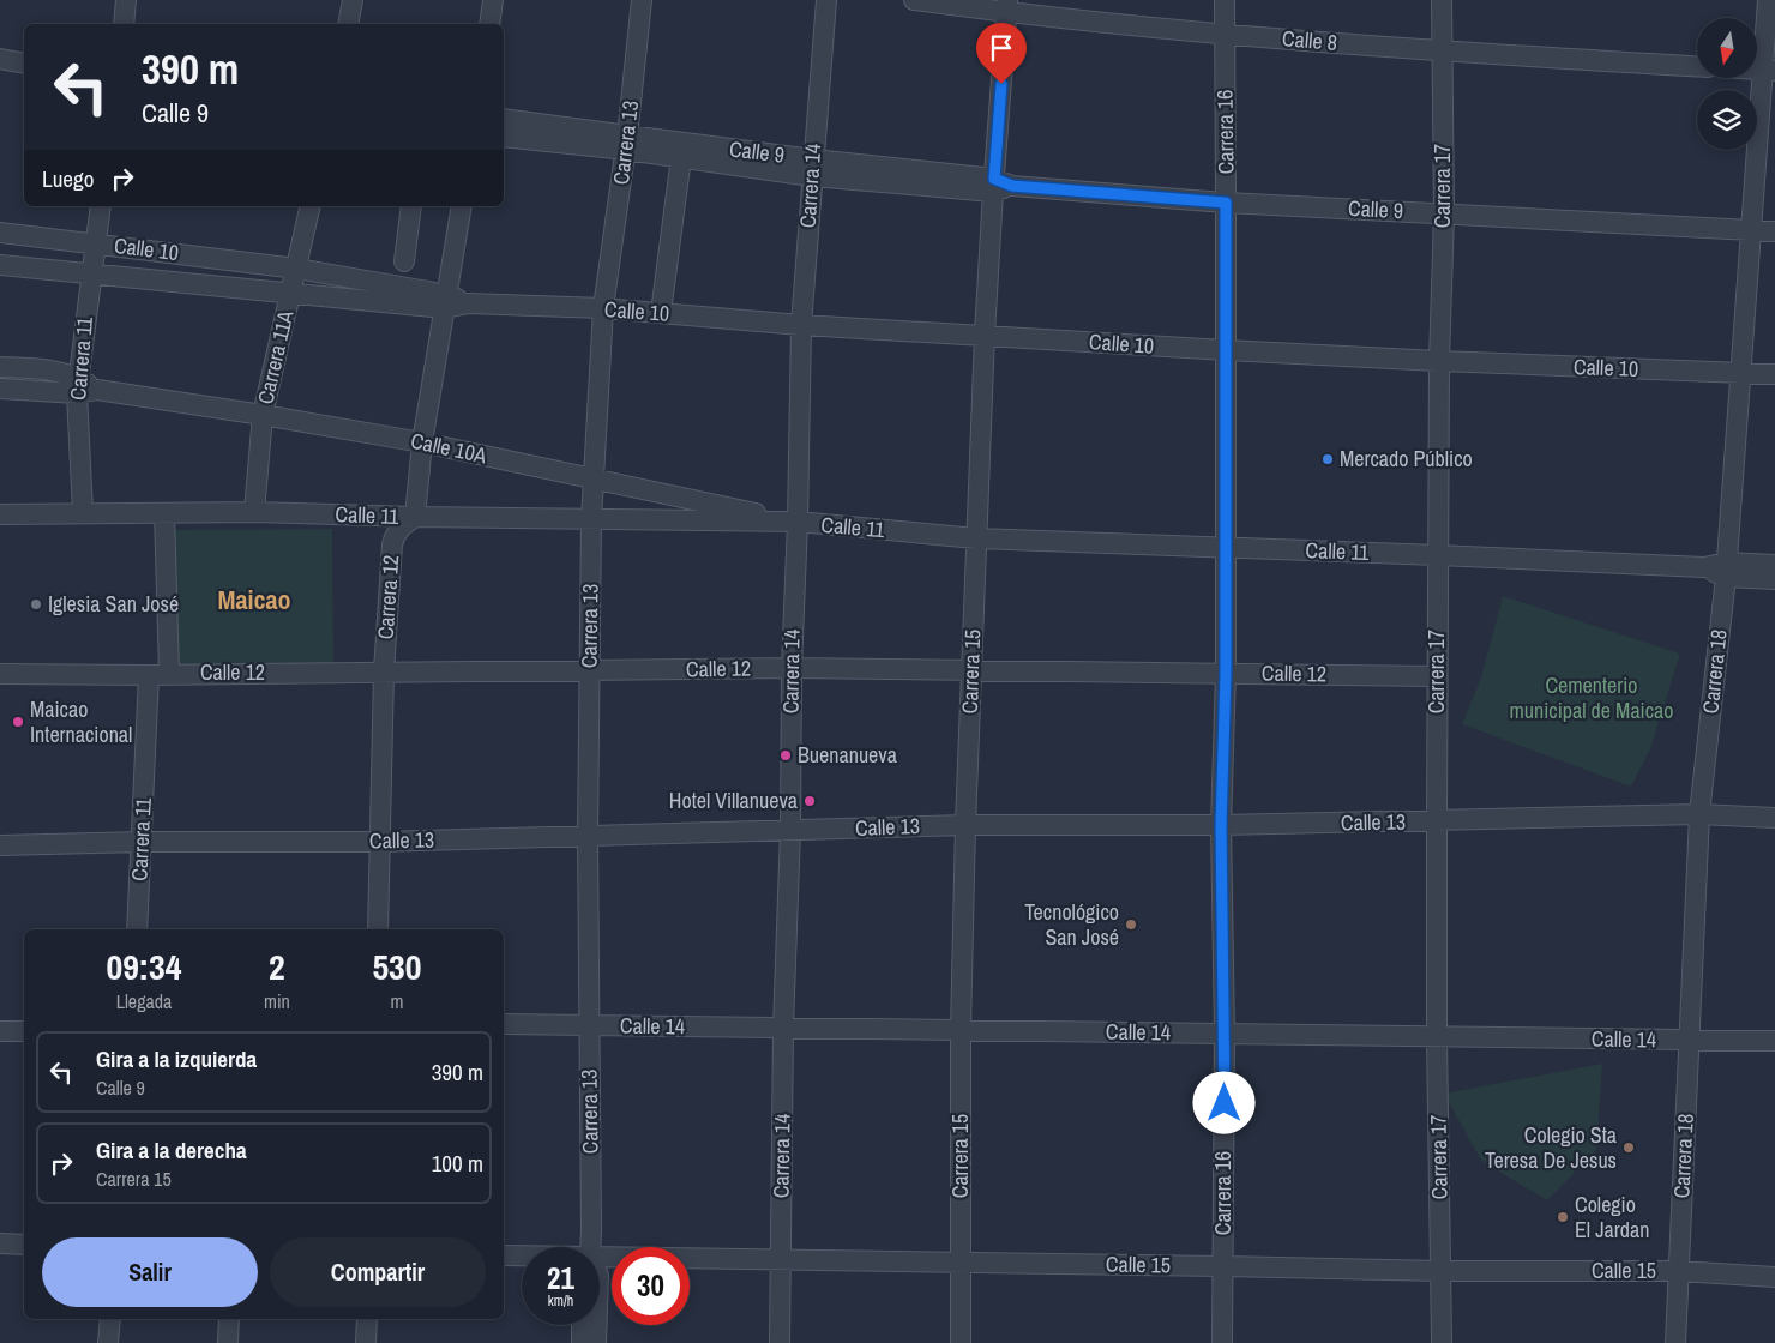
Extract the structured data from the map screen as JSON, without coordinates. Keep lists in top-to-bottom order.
{
  "streets": {
    "street": [
      "Calle 8",
      "Carrera 16",
      "Carrera 13",
      "Calle 9",
      "Carrera 14",
      "Carrera 17",
      "Calle 10",
      "Carrera 11A",
      "Carrera 11",
      "Calle 10A",
      "Calle 11",
      "Carrera 12",
      "Calle 12",
      "Carrera 15",
      "Carrera 18",
      "Calle 13",
      "Calle 14",
      "Calle 15"
    ]
  },
  "crossings": [
    ["Calle 8", "Carrera 16"],
    ["Calle 8", "Carrera 17"],
    ["Calle 8", "Carrera 15"],
    ["Carrera 16", "Calle 9"],
    ["Carrera 16", "Calle 10"],
    ["Carrera 16", "Calle 11"],
    ["Carrera 16", "Calle 12"],
    ["Carrera 16", "Calle 13"],
    ["Carrera 16", "Calle 14"],
    ["Carrera 16", "Calle 15"],
    ["Carrera 13", "Calle 9"],
    ["Carrera 13", "Calle 10"],
    ["Carrera 13", "Calle 10A"],
    ["Carrera 13", "Calle 11"],
    ["Carrera 13", "Calle 12"],
    ["Carrera 13", "Calle 13"],
    ["Carrera 13", "Calle 14"],
    ["Calle 9", "Carrera 14"],
    ["Calle 9", "Carrera 17"],
    ["Calle 9", "Carrera 15"],
    ["Calle 9", "Carrera 18"],
    ["Carrera 14", "Calle 10"],
    ["Carrera 14", "Calle 10A"],
    ["Carrera 14", "Calle 11"],
    ["Carrera 14", "Calle 12"],
    ["Carrera 14", "Calle 13"],
    ["Carrera 14", "Calle 14"],
    ["Carrera 14", "Calle 15"],
    ["Carrera 17", "Calle 10"],
    ["Carrera 17", "Calle 11"],
    ["Carrera 17", "Calle 12"],
    ["Carrera 17", "Calle 13"],
    ["Carrera 17", "Calle 14"],
    ["Carrera 17", "Calle 15"],
    ["Calle 10", "Carrera 11A"],
    ["Calle 10", "Carrera 11"],
    ["Calle 10", "Carrera 15"],
    ["Calle 10", "Carrera 18"],
    ["Carrera 11A", "Calle 10A"],
    ["Carrera 11A", "Calle 11"],
    ["Carrera 11", "Calle 10A"],
    ["Carrera 11", "Calle 11"],
    ["Carrera 11", "Calle 12"],
    ["Carrera 11", "Calle 13"],
    ["Calle 10A", "Calle 11"],
    ["Calle 11", "Carrera 12"],
    ["Calle 11", "Carrera 15"],
    ["Calle 11", "Carrera 18"],
    ["Carrera 12", "Calle 12"],
    ["Carrera 12", "Calle 13"],
    ["Calle 12", "Carrera 15"],
    ["Carrera 15", "Calle 13"],
    ["Carrera 15", "Calle 14"],
    ["Carrera 15", "Calle 15"],
    ["Carrera 18", "Calle 13"],
    ["Carrera 18", "Calle 14"],
    ["Carrera 18", "Calle 15"]
  ],
  "districts": ["Maicao"],
  "parks": ["Cementerio municipal de Maicao"],
  "places": [
    "Mercado Público",
    "Iglesia San José",
    "Maicao Internacional",
    "Buenanueva",
    "Hotel Villanueva",
    "Tecnológico San José",
    "Colegio Sta Teresa De Jesus",
    "Colegio El Jardan"
  ],
  "north": "bottom",
  "page": {
    "turn": ["390 m", "Calle 9"],
    "then": "Luego",
    "eta": [
      "09:34",
      "Llegada",
      "2",
      "min",
      "530",
      "m"
    ],
    "list": [
      {
        "name": "Gira a la izquierda",
        "note": "Calle 9",
        "value": "390 m"
      },
      {
        "name": "Gira a la derecha",
        "note": "Carrera 15",
        "value": "100 m"
      }
    ],
    "buttons": ["Salir", "Compartir"],
    "speed": "21 km/h",
    "limit": "30"
  }
}
